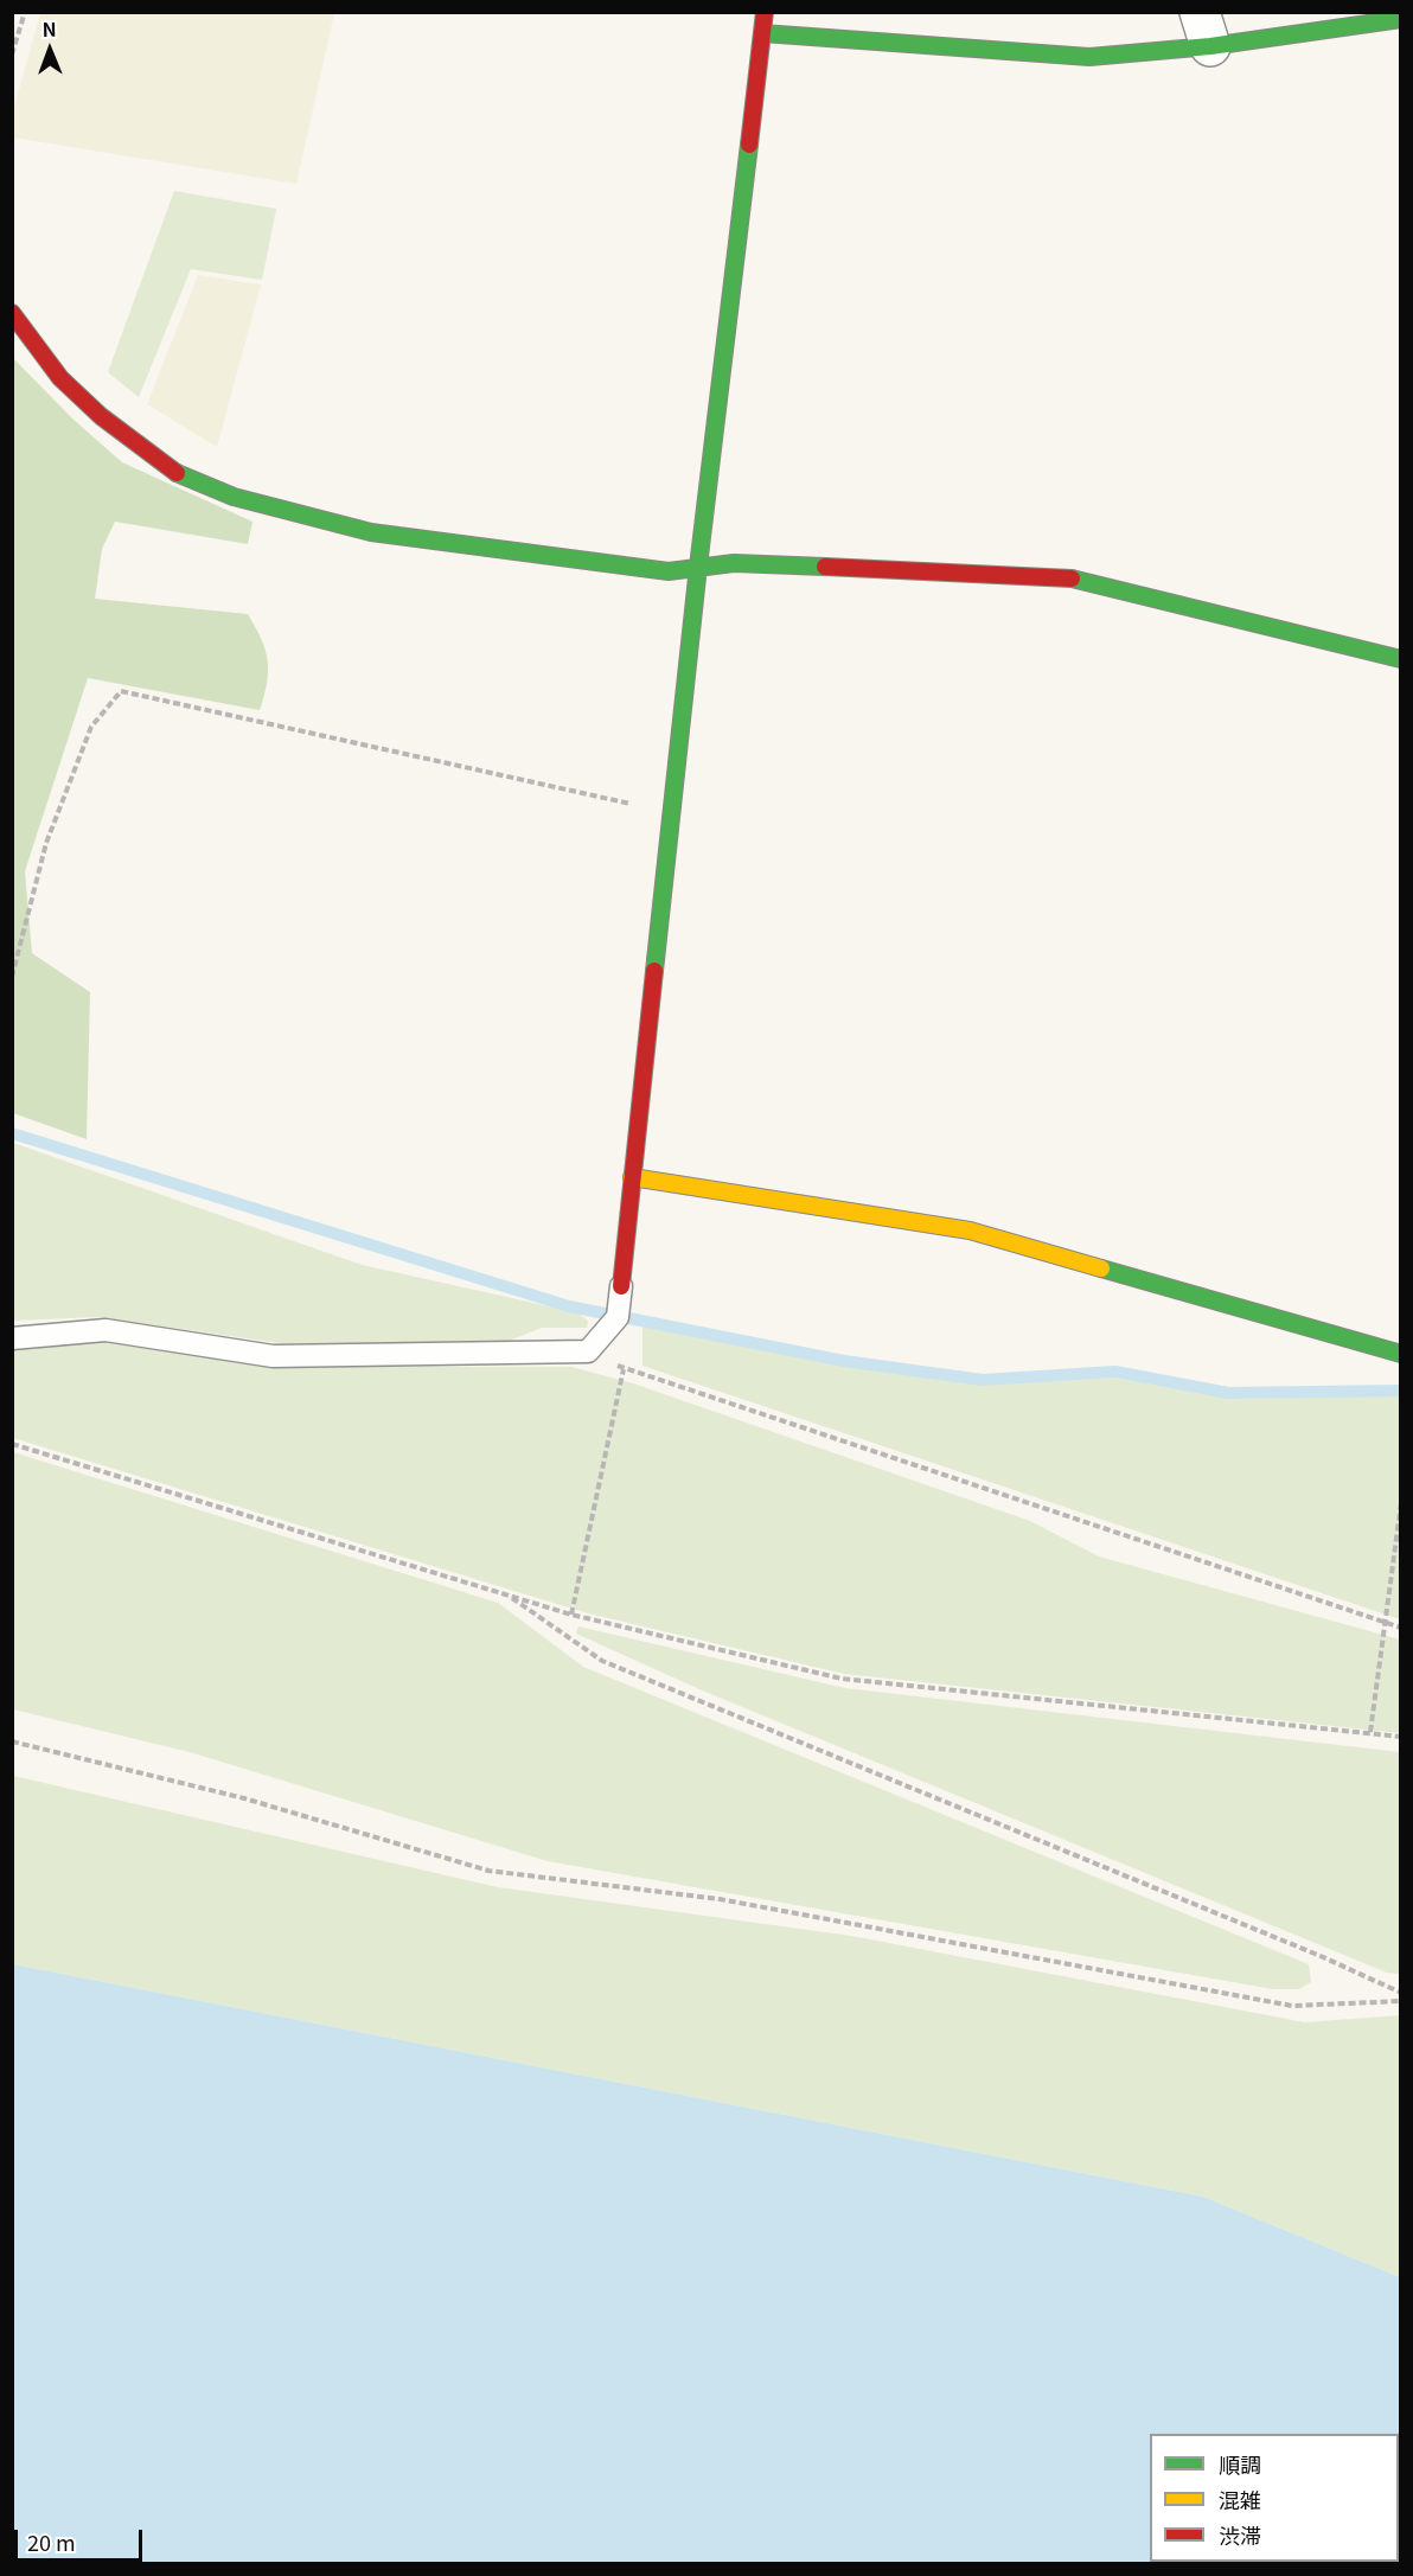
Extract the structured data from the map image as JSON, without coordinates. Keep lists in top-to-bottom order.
{
  "legend": ["順調", "混雑", "渋滞"],
  "scale_bar": "20 m",
  "north": "top"
}
